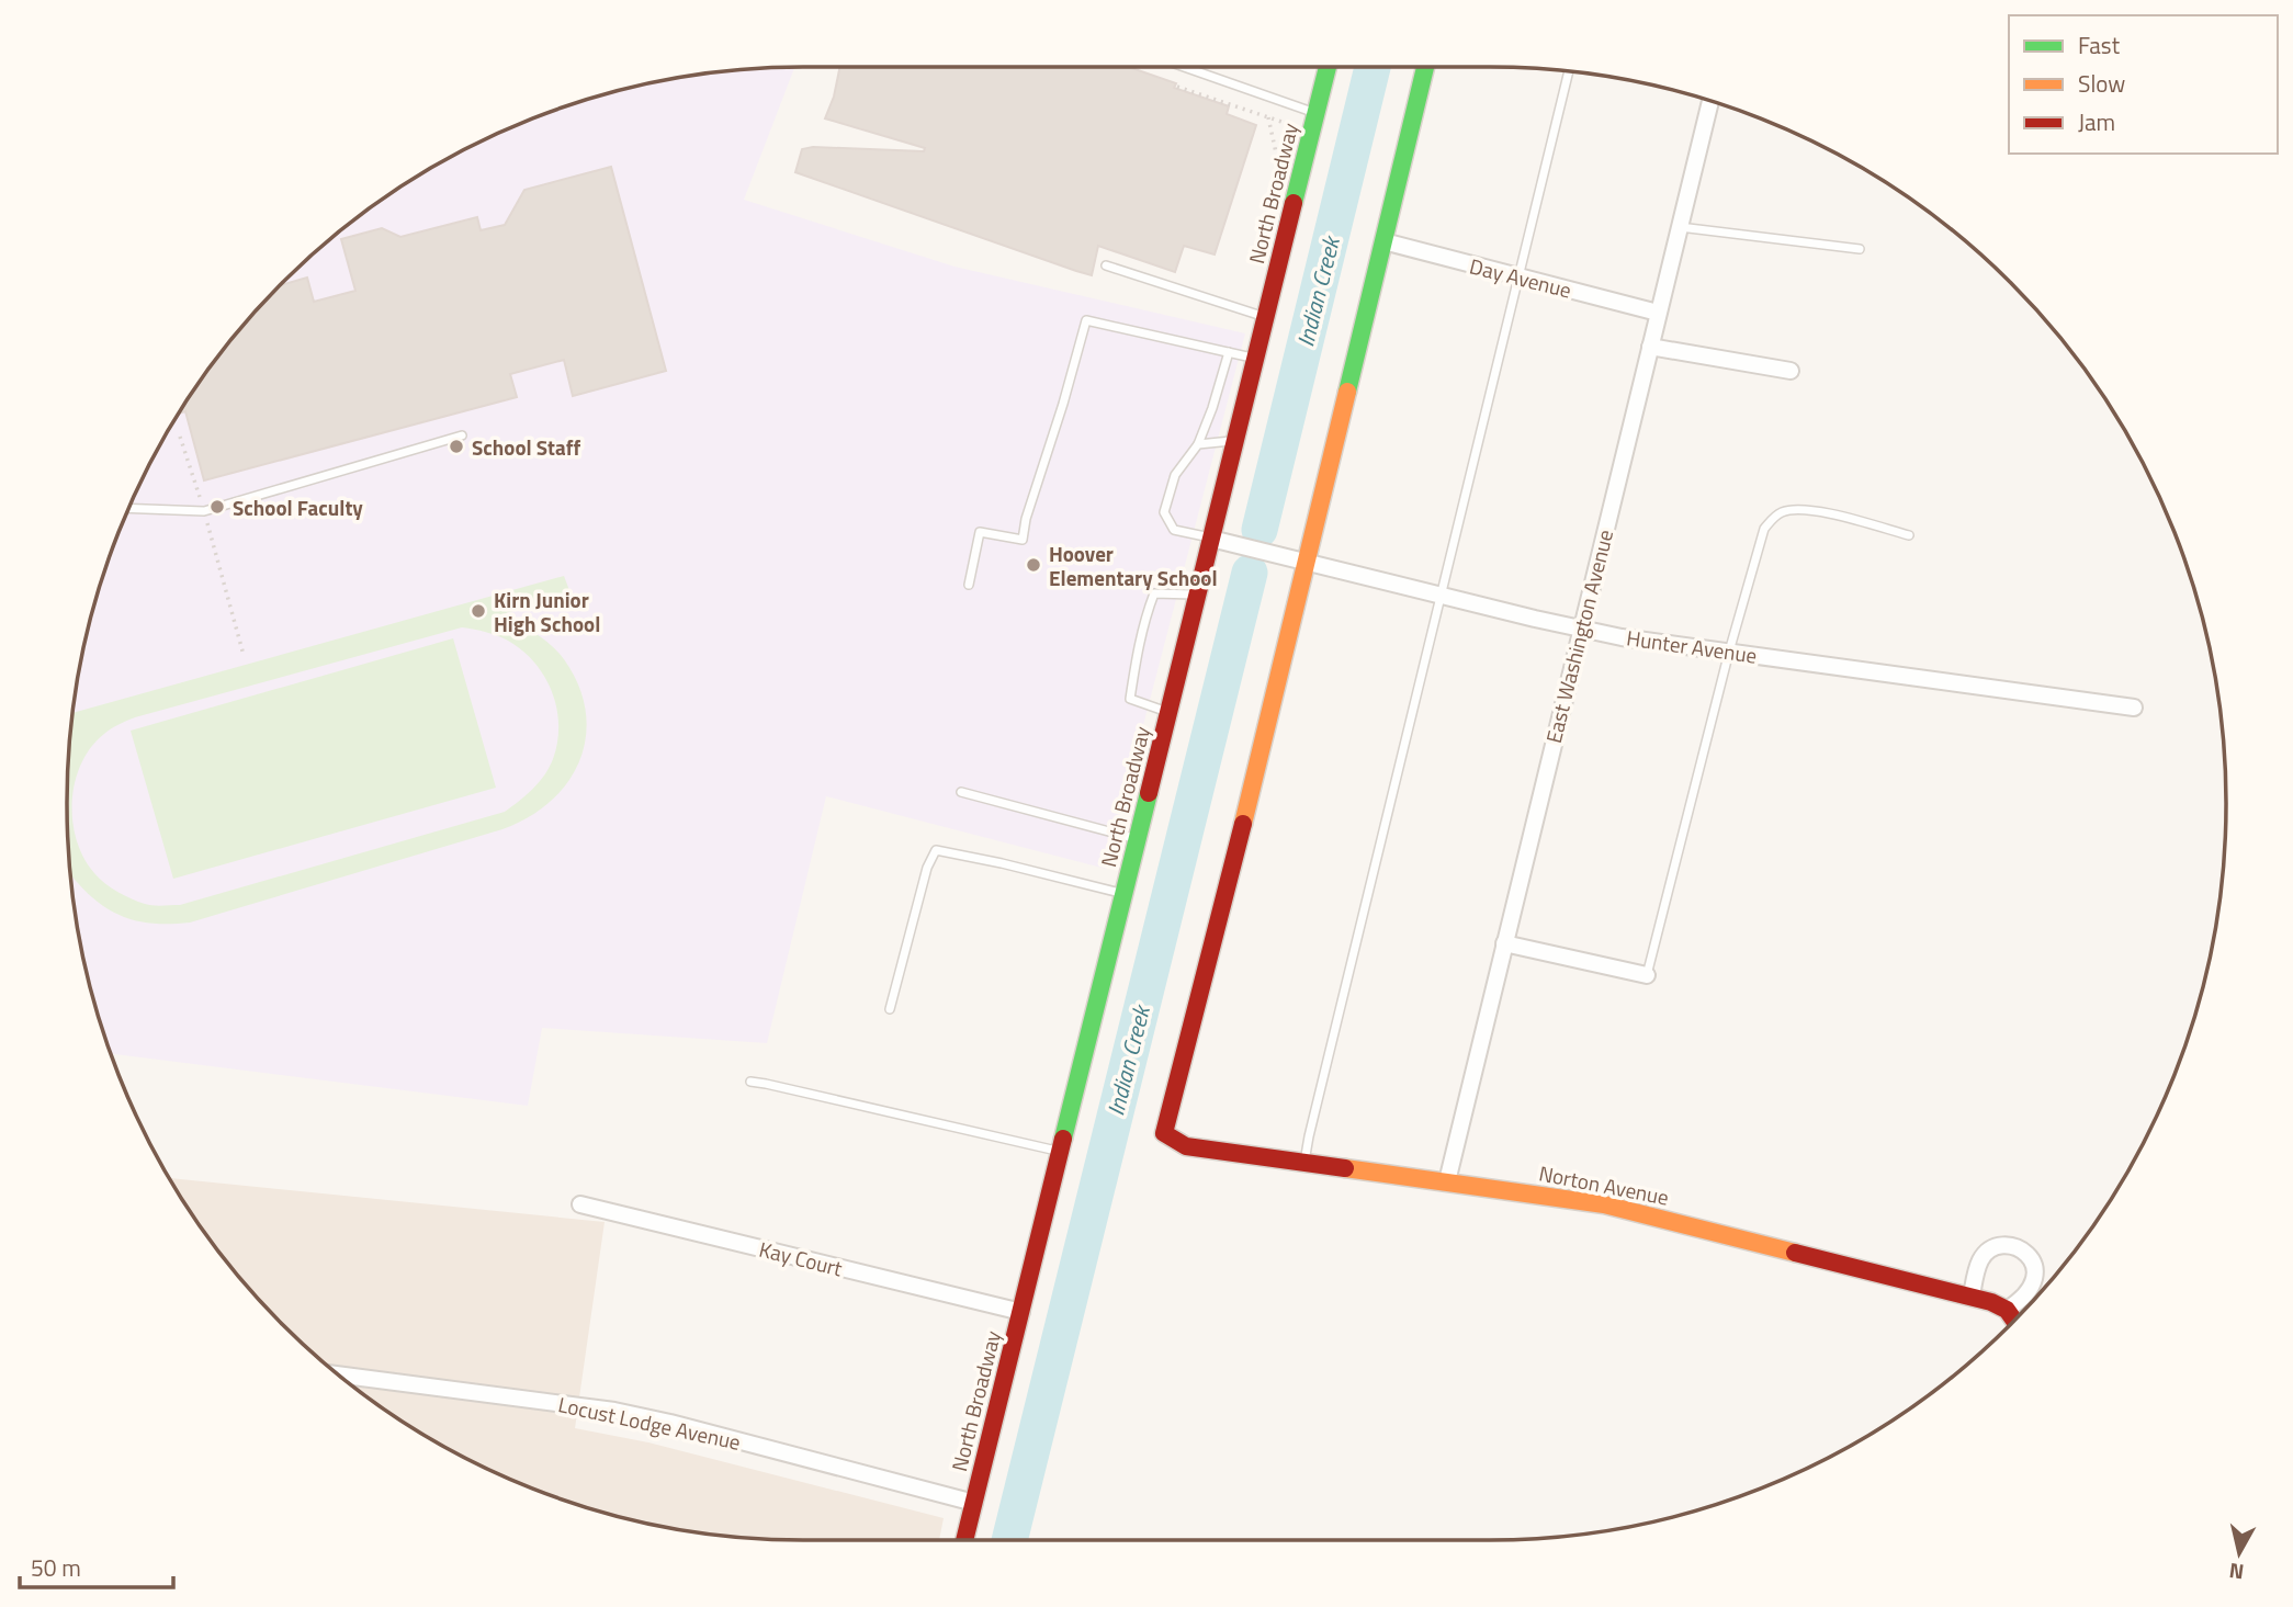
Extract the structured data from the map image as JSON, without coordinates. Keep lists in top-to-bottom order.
{
  "streets": {
    "street": [
      "North Broadway",
      "Day Avenue",
      "East Washington Avenue",
      "Hunter Avenue",
      "Norton Avenue",
      "Kay Court",
      "Locust Lodge Avenue"
    ]
  },
  "crossings": [
    ["North Broadway", "Hunter Avenue"],
    ["North Broadway", "Kay Court"],
    ["North Broadway", "Locust Lodge Avenue"],
    ["Day Avenue", "East Washington Avenue"],
    ["East Washington Avenue", "Hunter Avenue"],
    ["East Washington Avenue", "Norton Avenue"],
    ["Hunter Avenue", "Norton Avenue"]
  ],
  "water": ["Indian Creek"],
  "places": [
    "School Staff",
    "School Faculty",
    "Hoover Elementary School",
    "Kirn Junior High School"
  ],
  "legend": ["Fast", "Slow", "Jam"],
  "scale_bar": "50 m",
  "north": "bottom"
}
